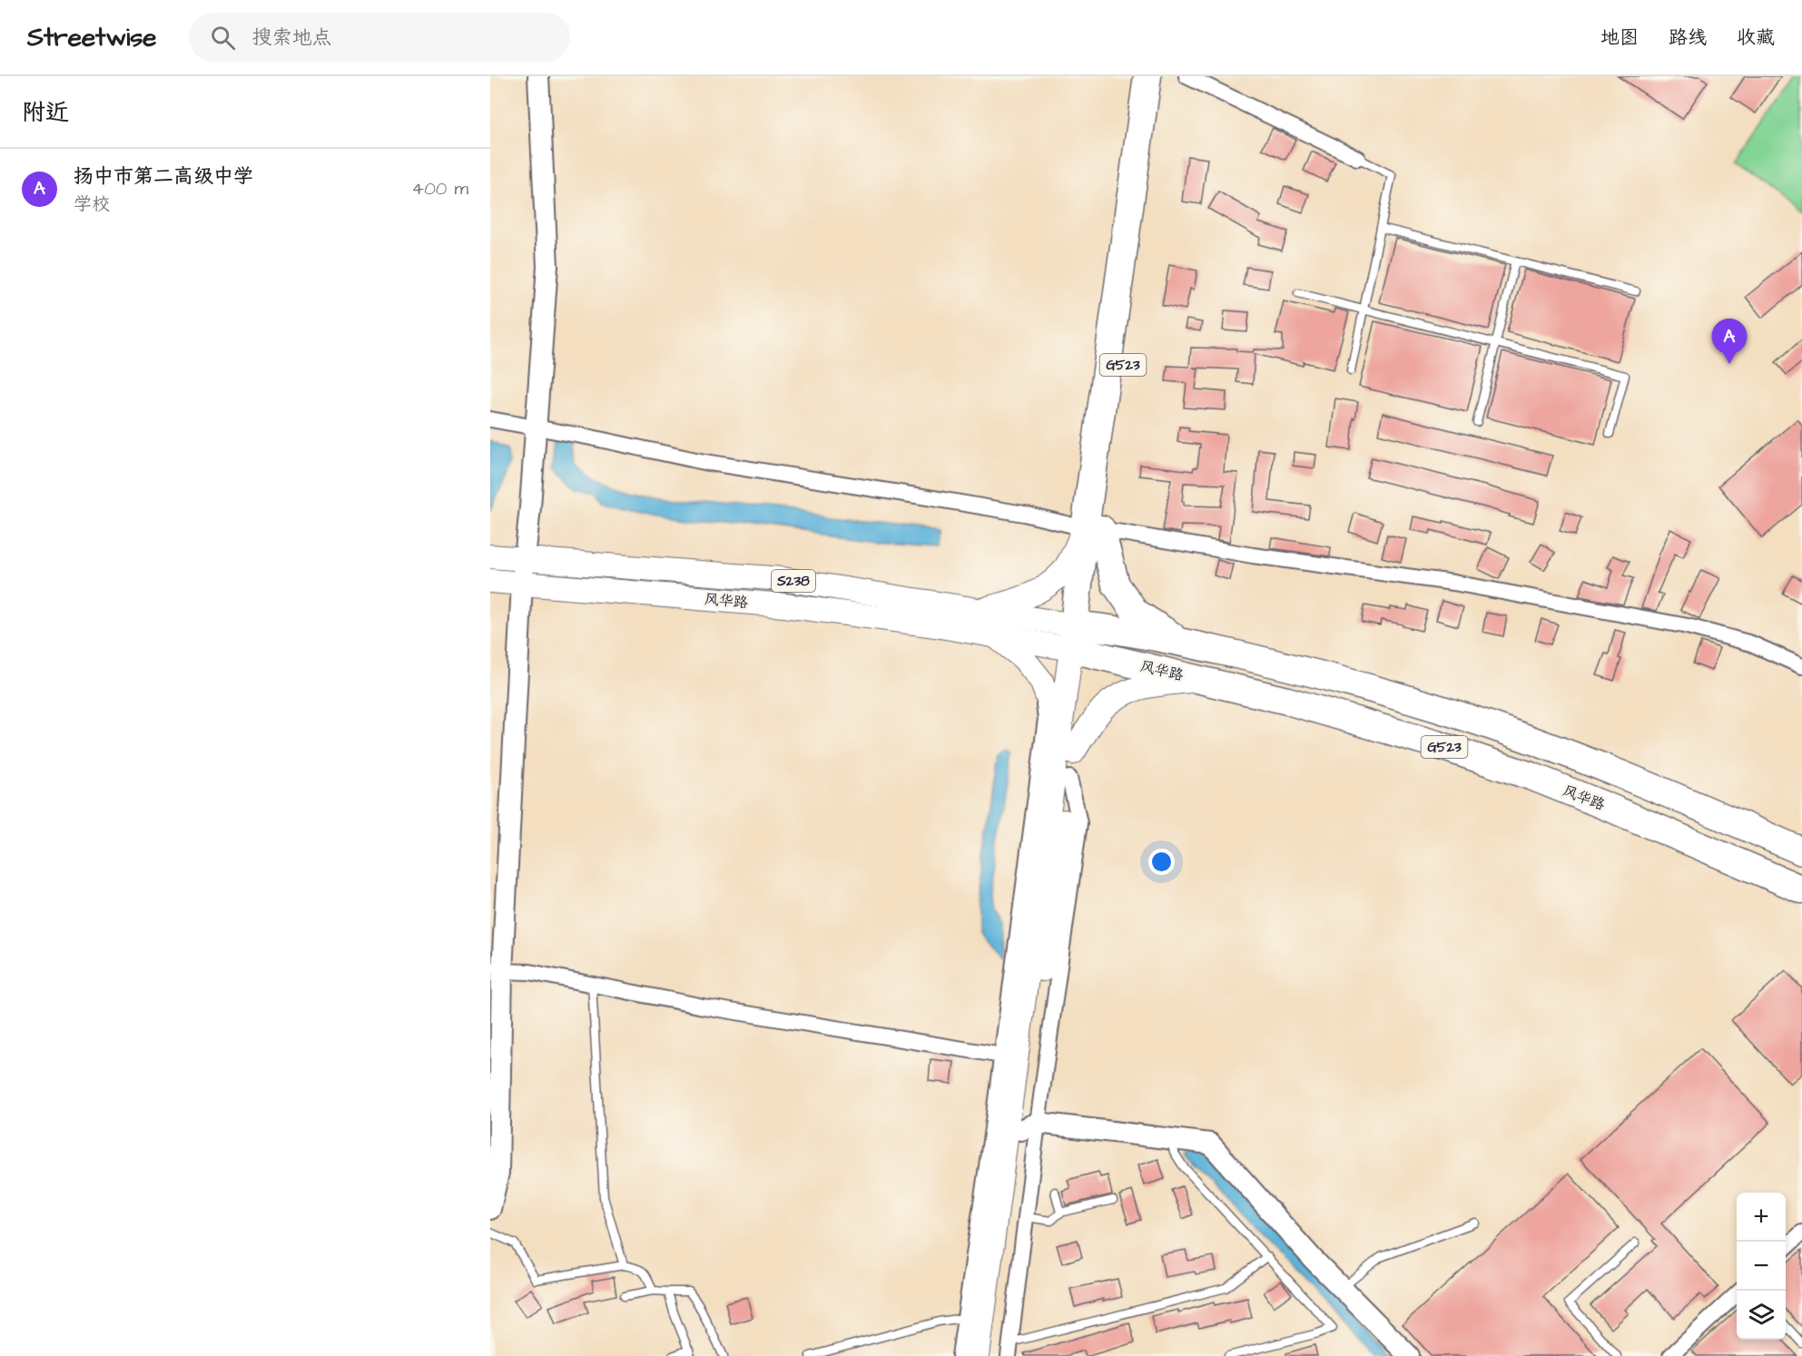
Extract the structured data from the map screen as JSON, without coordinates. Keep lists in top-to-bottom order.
{
  "streets": {
    "highway": ["G523", "风华路"],
    "main road": ["S238"]
  },
  "crossings": [
    ["G523", "风华路"]
  ],
  "page": {
    "header": "Streetwise",
    "search": "搜索地点",
    "nav": ["地图", "路线", "收藏"],
    "heading": "附近",
    "list": [
      {
        "mark": "A",
        "name": "扬中市第二高级中学",
        "note": "学校",
        "value": "400 m"
      }
    ],
    "pins": "A",
    "map_buttons": ["+", "−"]
  }
}
